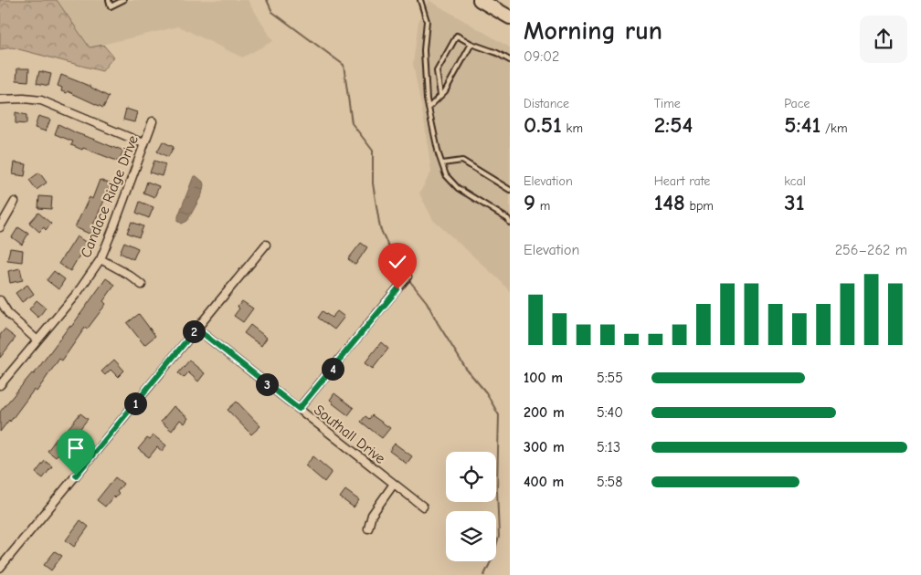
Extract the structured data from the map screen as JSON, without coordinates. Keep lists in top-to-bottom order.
{
  "streets": {
    "street": ["Candace Ridge Drive", "Southall Drive"]
  },
  "page": {
    "heading": ["Morning run", "09:02"],
    "stats": [
      ["Distance", "0.51 km"],
      ["Time", "2:54"],
      ["Pace", "5:41 /km"],
      ["Elevation", "9 m"],
      ["Heart rate", "148 bpm"],
      ["kcal", "31"]
    ],
    "chart": ["Elevation", "256–262 m"],
    "pins": [
      "2",
      "4",
      "3",
      "1"
    ],
    "list": [
      {
        "name": "100 m",
        "note": "5:55"
      },
      {
        "name": "200 m",
        "note": "5:40"
      },
      {
        "name": "300 m",
        "note": "5:13"
      },
      {
        "name": "400 m",
        "note": "5:58"
      }
    ]
  }
}
